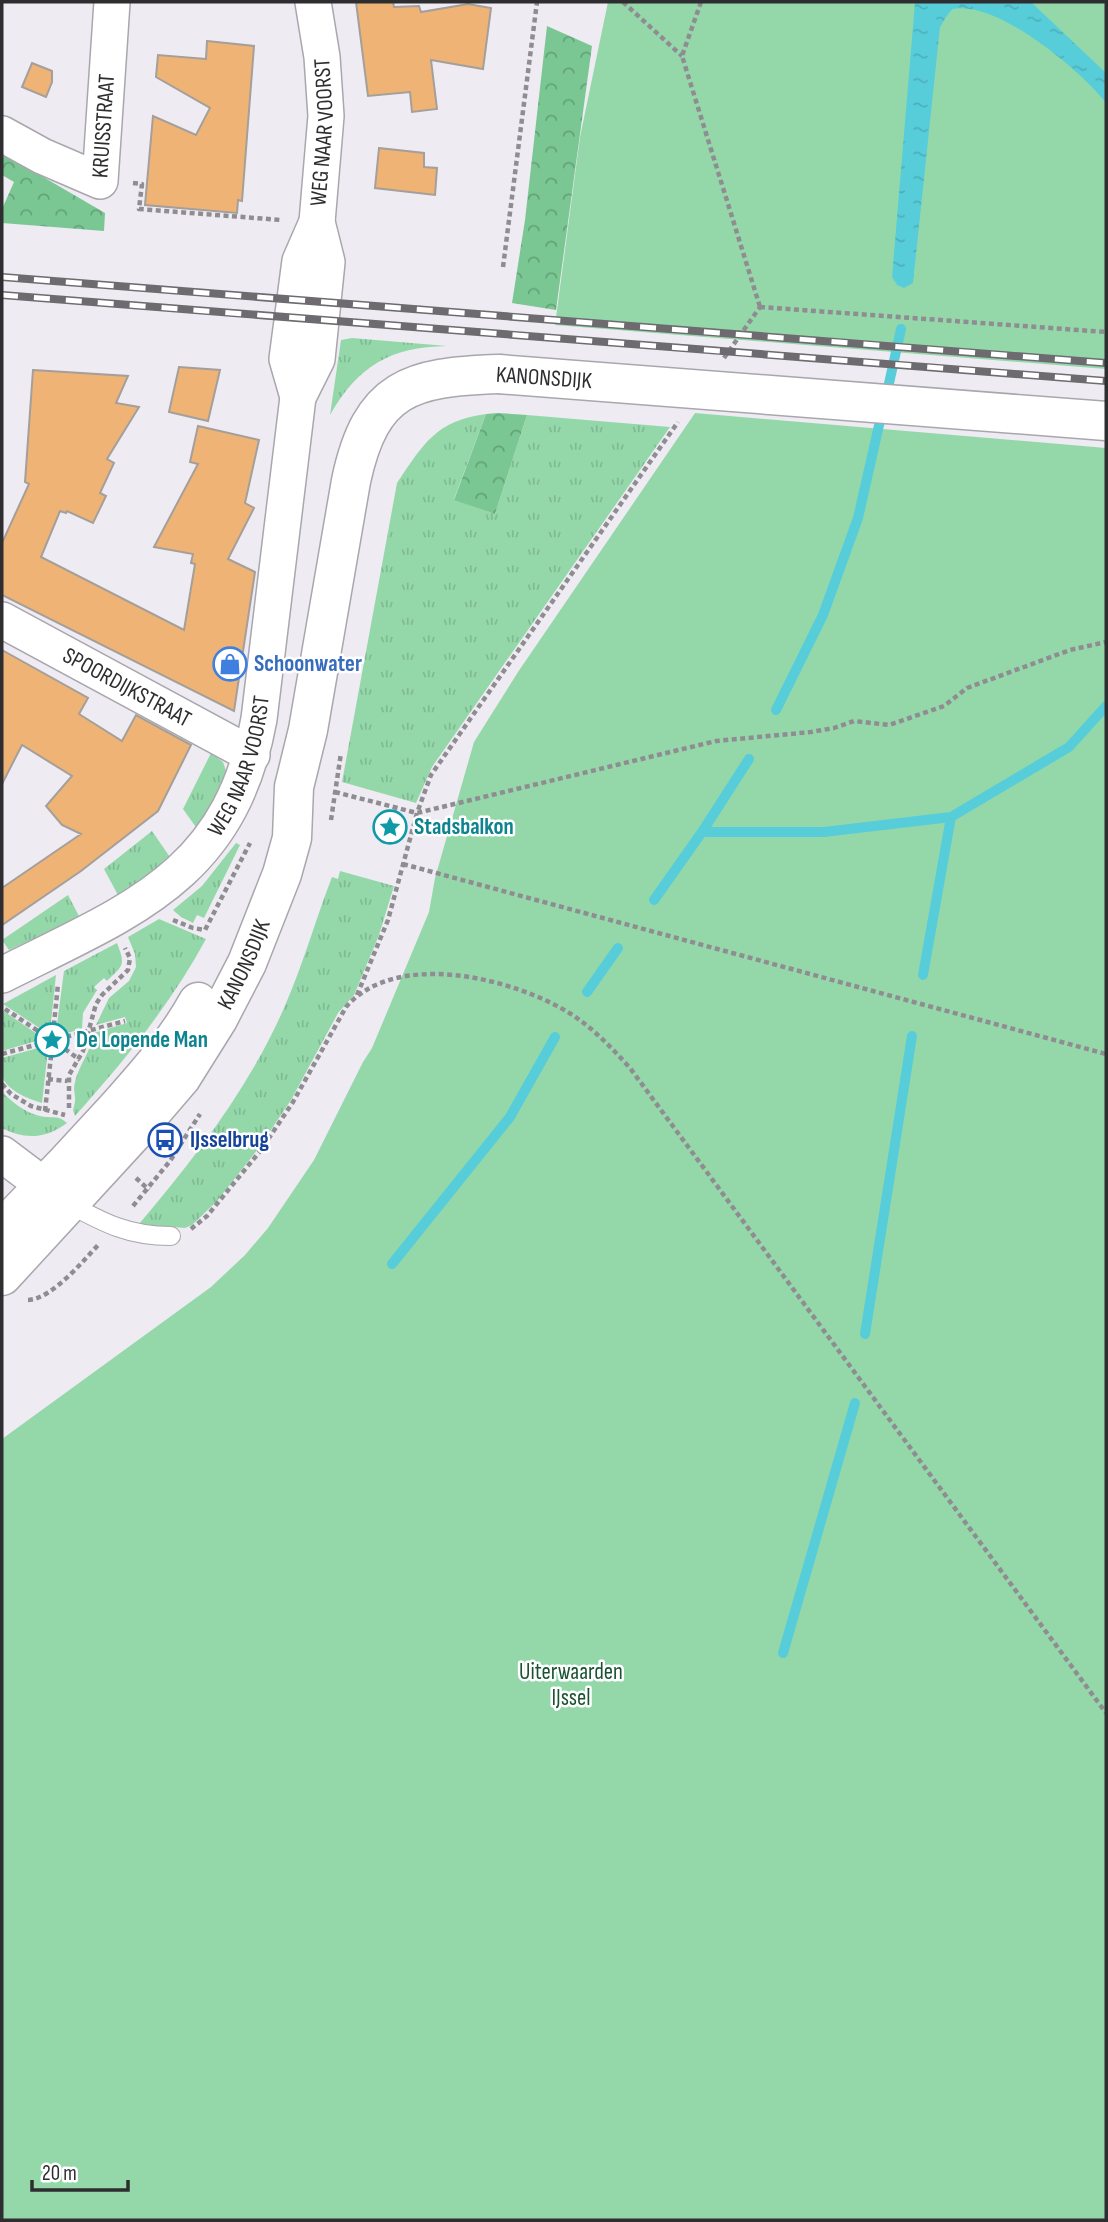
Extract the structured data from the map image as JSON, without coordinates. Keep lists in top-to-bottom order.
{
  "streets": {
    "street": [
      "KRUISSTRAAT",
      "WEG NAAR VOORST",
      "KANONSDIJK",
      "SPOORDIJKSTRAAT"
    ]
  },
  "crossings": [
    ["WEG NAAR VOORST", "SPOORDIJKSTRAAT"]
  ],
  "parks": ["Uiterwaarden IJssel"],
  "places": {
    "shop": ["Schoonwater"],
    "place": ["Stadsbalkon", "De Lopende Man"],
    "bus stop": ["IJsselbrug"]
  },
  "scale_bar": "20 m"
}
